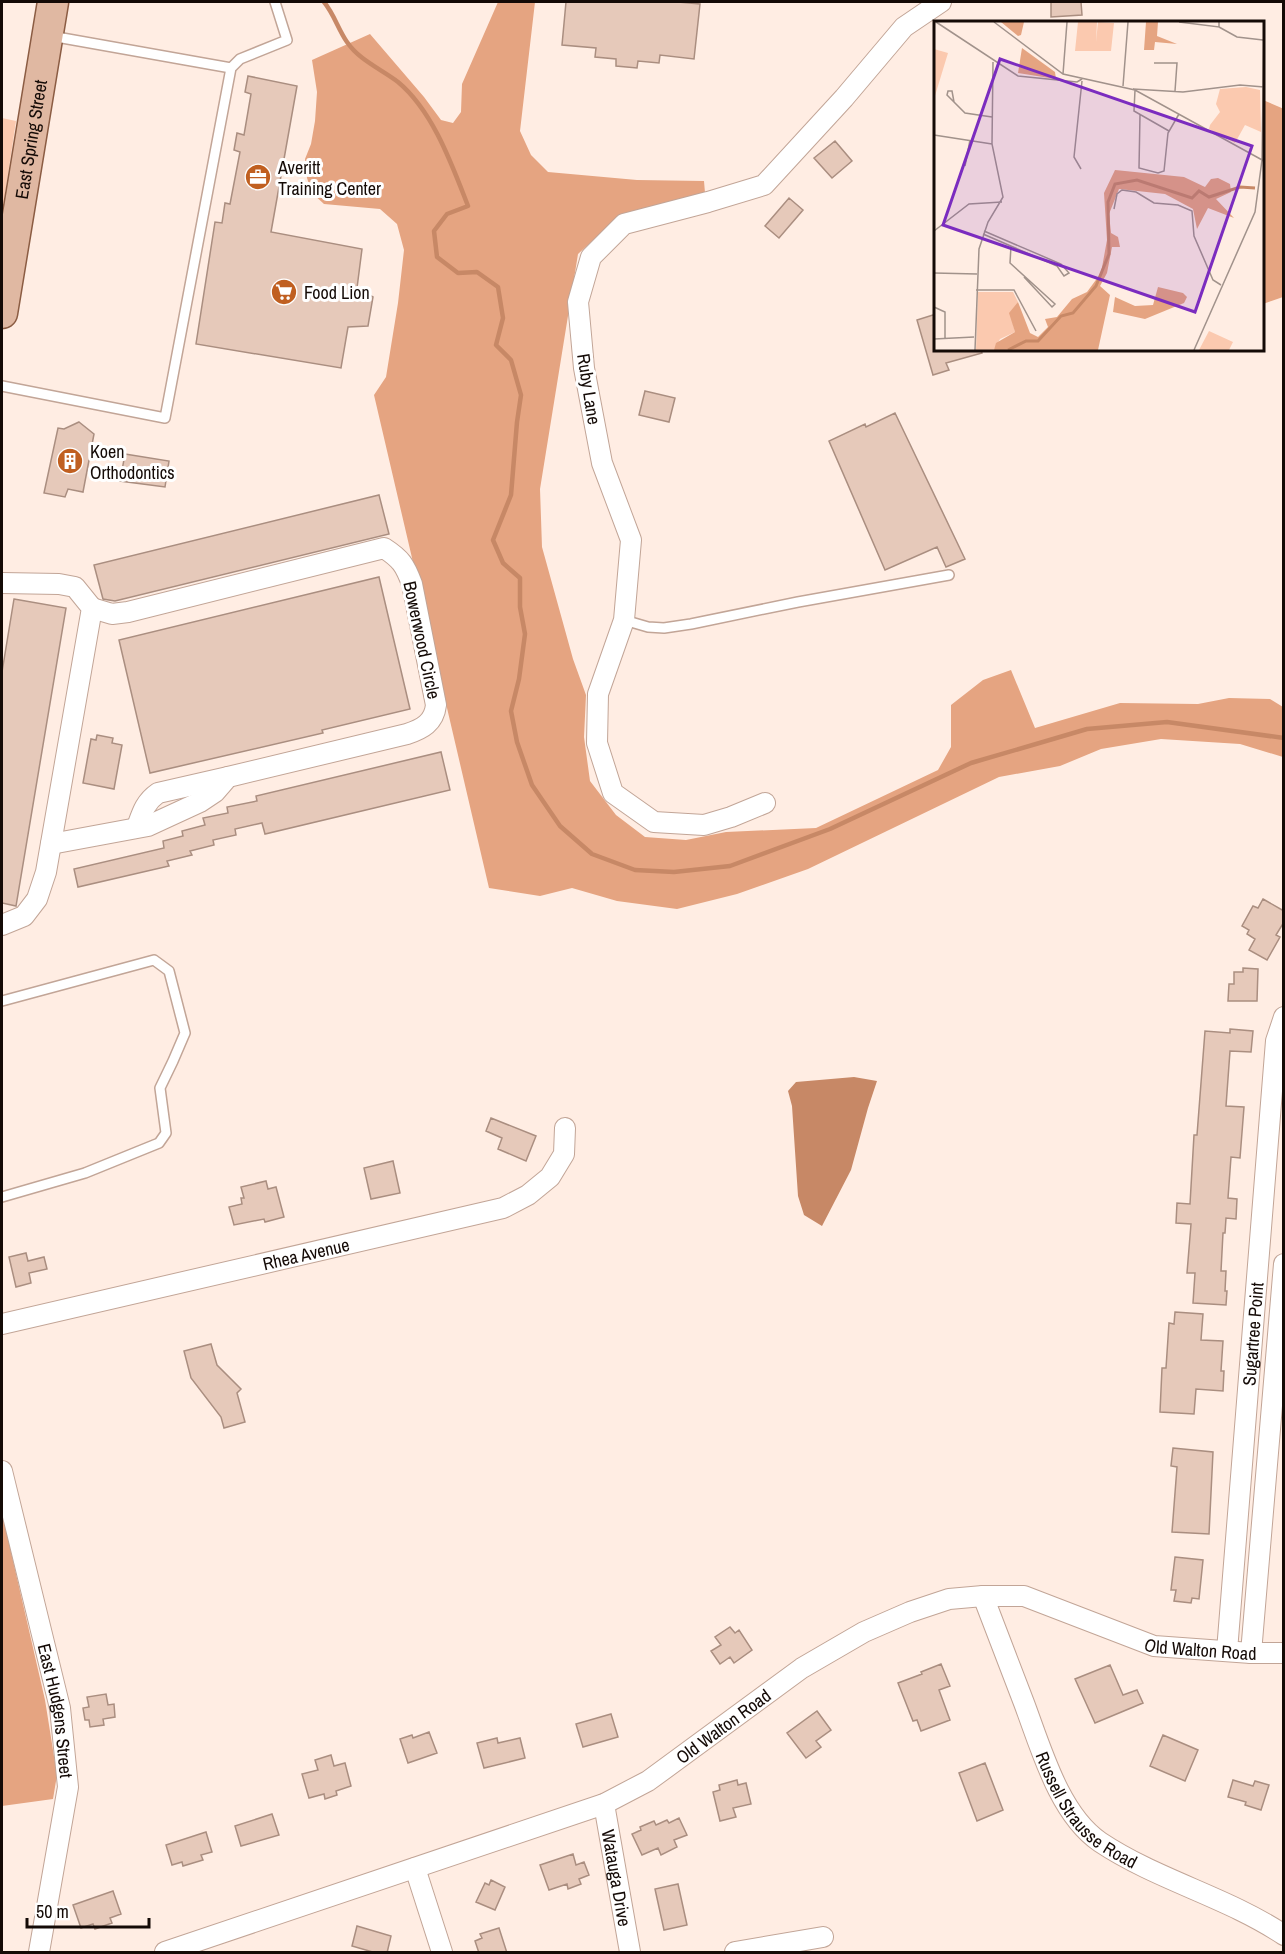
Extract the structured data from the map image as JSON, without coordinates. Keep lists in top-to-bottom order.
{
  "streets": {
    "main road": ["East Spring Street"],
    "street": [
      "Ruby Lane",
      "Bowerwood Circle",
      "Rhea Avenue",
      "Sugartree Point",
      "Old Walton Road",
      "East Hudgens Street",
      "Russell Strausse Road",
      "Watauga Drive"
    ]
  },
  "crossings": [
    ["Sugartree Point", "Old Walton Road"],
    ["Old Walton Road", "Russell Strausse Road"],
    ["Old Walton Road", "Watauga Drive"]
  ],
  "places": {
    "office": ["Averitt Training Center"],
    "supermarket": ["Food Lion"],
    "building": ["Koen Orthodontics"]
  },
  "scale_bar": "50 m"
}
